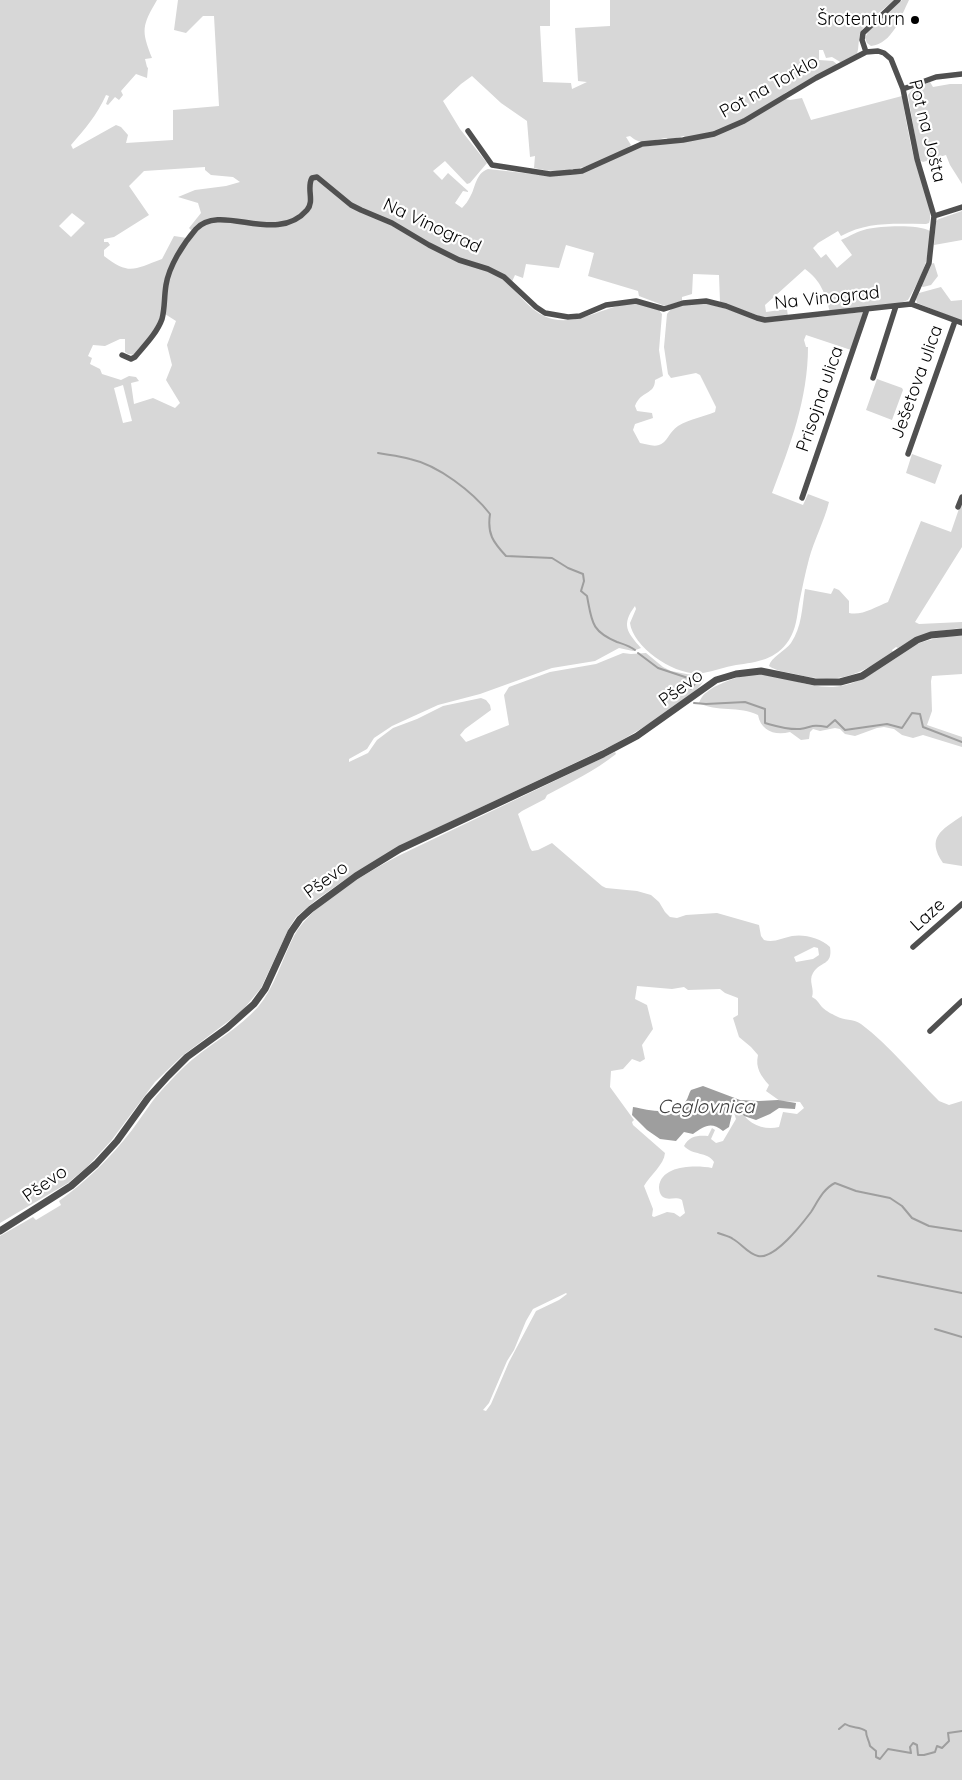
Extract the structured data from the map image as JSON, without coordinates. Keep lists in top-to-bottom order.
{
  "streets": {
    "street": [
      "Pot na Torklo",
      "Pot na Jošta",
      "Na Vinograd",
      "Ješetova ulica",
      "Prisojna ulica",
      "Pševo",
      "Laze"
    ]
  },
  "crossings": [
    ["Pot na Torklo", "Pot na Jošta"],
    ["Pot na Jošta", "Ješetova ulica"],
    ["Na Vinograd", "Prisojna ulica"]
  ],
  "water": ["Ceglovnica"],
  "places": ["Šrotenturn"]
}
